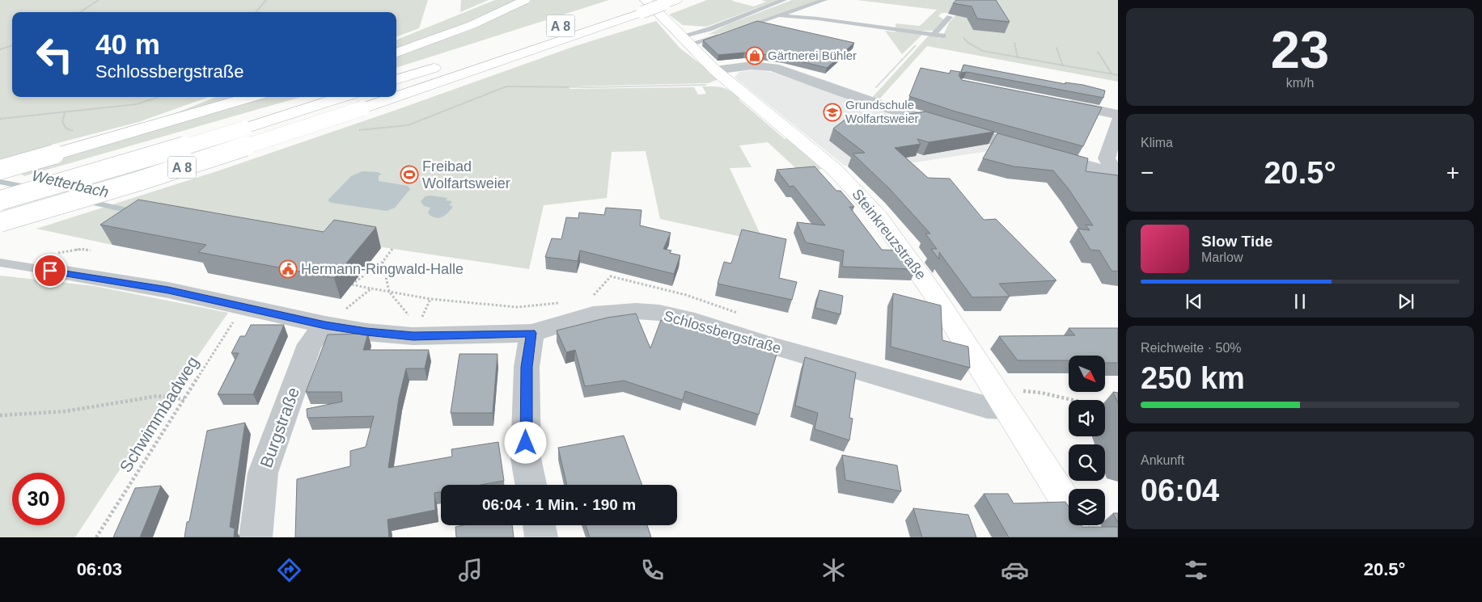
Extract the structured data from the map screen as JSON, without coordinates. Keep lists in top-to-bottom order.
{
  "streets": {
    "main road": ["A 8", "Steinkreuzstraße"],
    "street": ["Schlossbergstraße", "Burgstraße"],
    "path": ["Schwimmbadweg"]
  },
  "crossings": [
    ["A 8", "Steinkreuzstraße"],
    ["Steinkreuzstraße", "Schlossbergstraße"],
    ["Schlossbergstraße", "Schwimmbadweg"],
    ["Schlossbergstraße", "Burgstraße"]
  ],
  "water": ["Wetterbach"],
  "places": {
    "shop": ["Gärtnerei Bühler"],
    "school or university": ["Grundschule Wolfartsweier"],
    "sports": ["Freibad Wolfartsweier"],
    "public building": ["Hermann-Ringwald-Halle"]
  },
  "north": "bottom right",
  "page": {
    "tile": [
      ["23", "km/h"],
      "Klima",
      ["Reichweite · 50%", "250 km"],
      ["Ankunft", "06:04"]
    ],
    "turn": ["40 m", "Schlossbergstraße"],
    "heat": ["−", "20.5°", "+"],
    "song": ["Slow Tide", "Marlow"],
    "limit": "30",
    "trip": "06:04 · 1 Min. · 190 m",
    "tabs": ["06:03", "20.5°"]
  }
}
